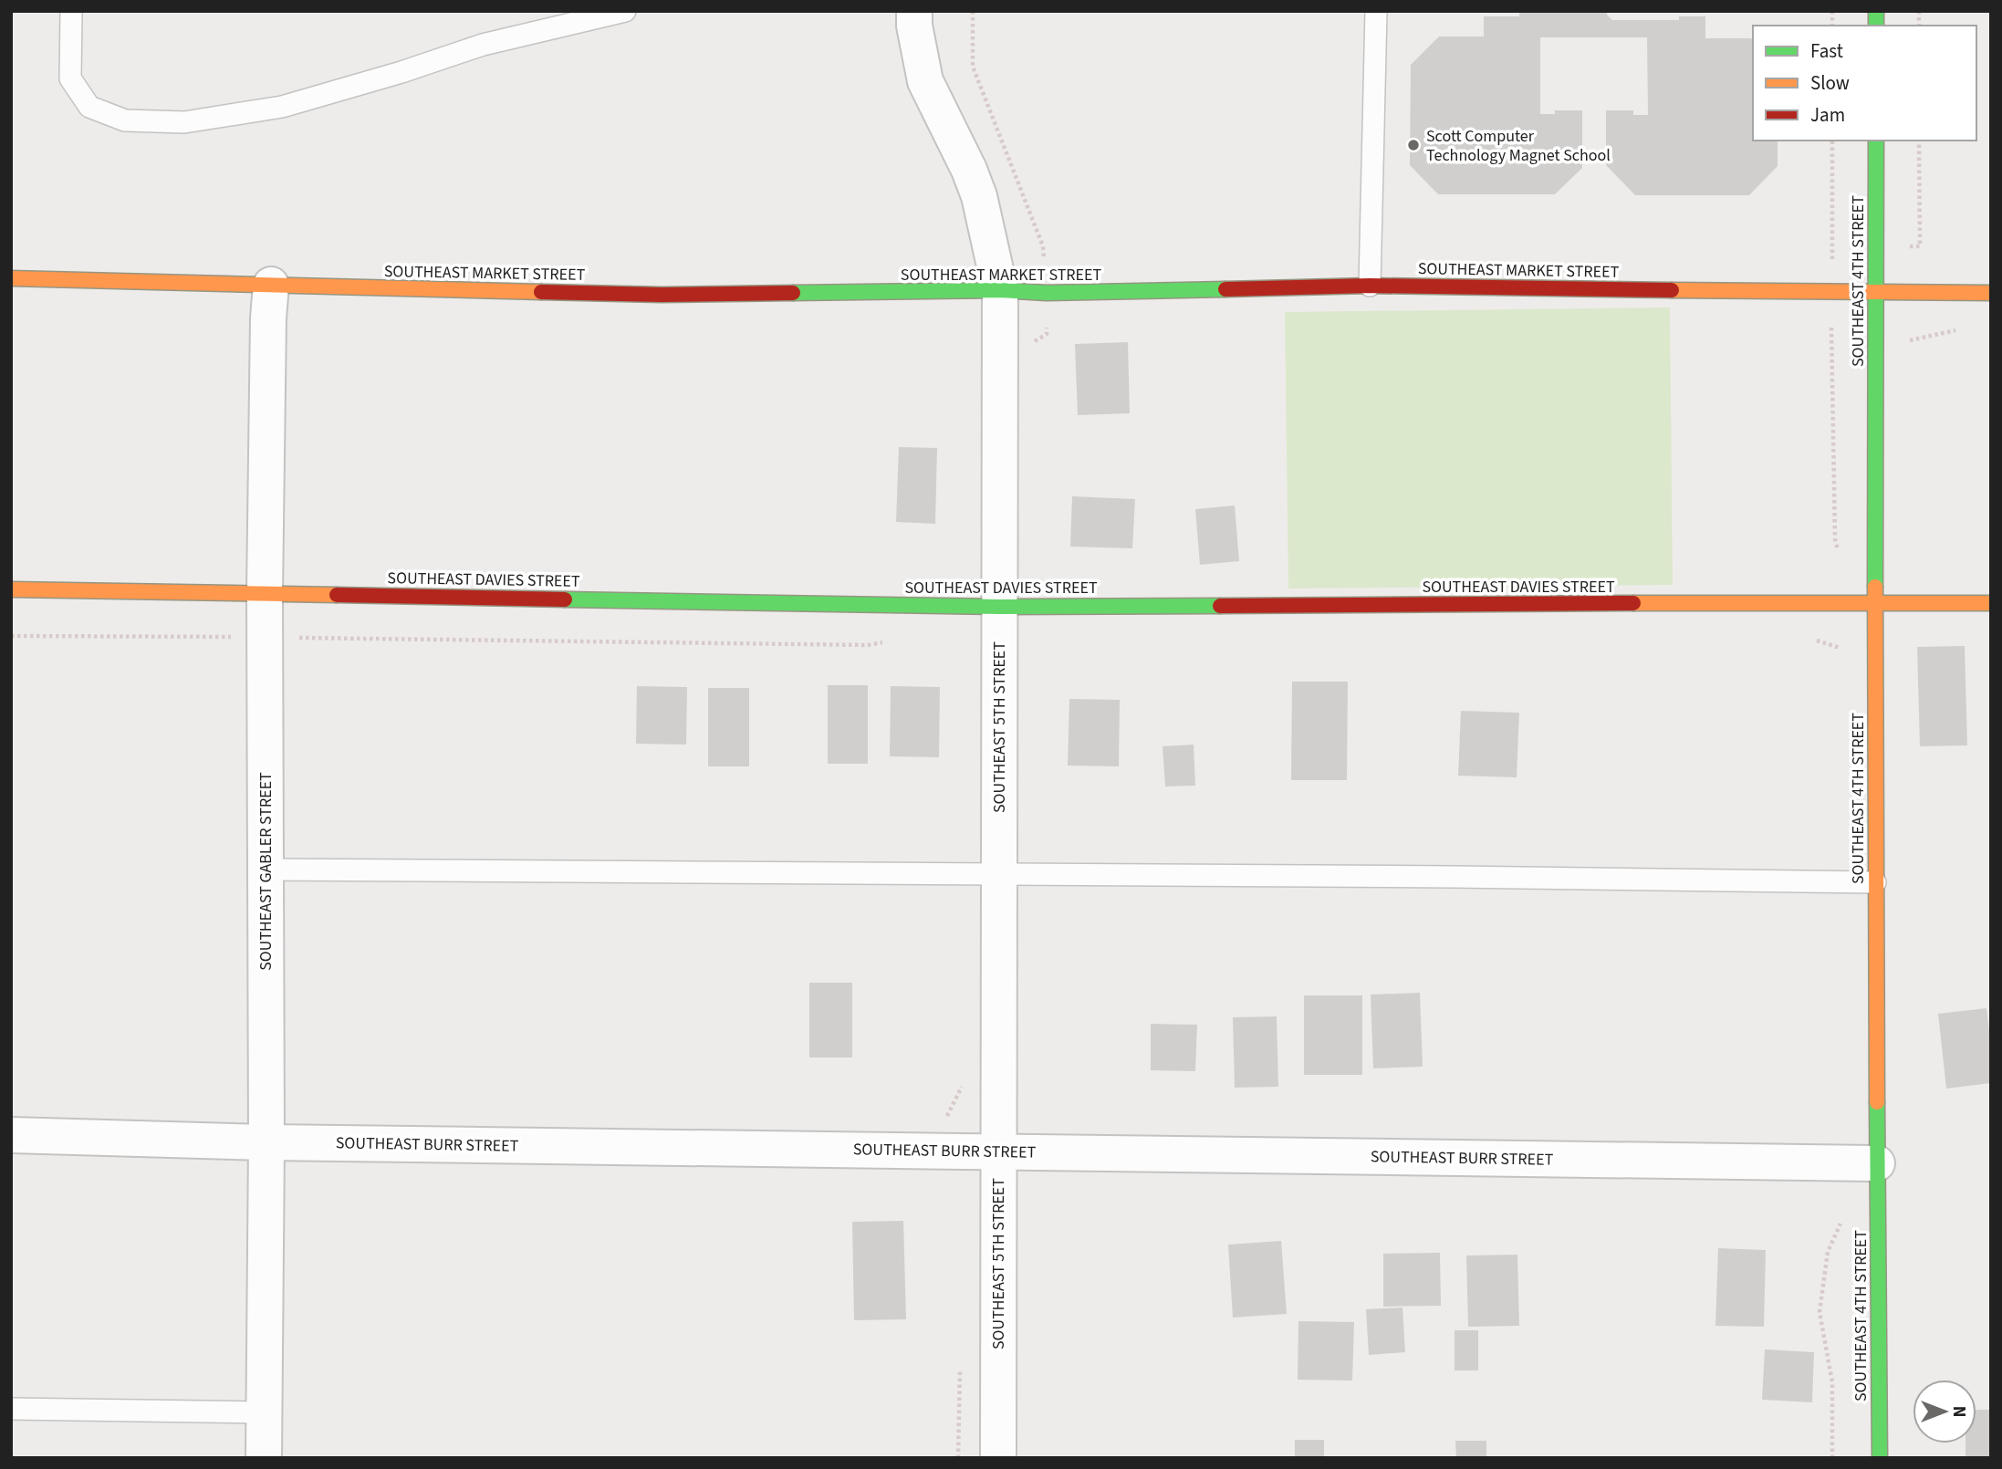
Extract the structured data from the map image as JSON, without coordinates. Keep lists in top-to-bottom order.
{
  "streets": {
    "street": [
      "SOUTHEAST MARKET STREET",
      "SOUTHEAST 4TH STREET",
      "SOUTHEAST DAVIES STREET",
      "SOUTHEAST 5TH STREET",
      "SOUTHEAST GABLER STREET",
      "SOUTHEAST BURR STREET"
    ]
  },
  "crossings": [
    ["SOUTHEAST MARKET STREET", "SOUTHEAST 4TH STREET"],
    ["SOUTHEAST MARKET STREET", "SOUTHEAST 5TH STREET"],
    ["SOUTHEAST MARKET STREET", "SOUTHEAST GABLER STREET"],
    ["SOUTHEAST 4TH STREET", "SOUTHEAST DAVIES STREET"],
    ["SOUTHEAST 4TH STREET", "SOUTHEAST BURR STREET"],
    ["SOUTHEAST DAVIES STREET", "SOUTHEAST 5TH STREET"],
    ["SOUTHEAST DAVIES STREET", "SOUTHEAST GABLER STREET"],
    ["SOUTHEAST 5TH STREET", "SOUTHEAST BURR STREET"],
    ["SOUTHEAST GABLER STREET", "SOUTHEAST BURR STREET"]
  ],
  "places": ["Scott Computer Technology Magnet School"],
  "legend": ["Fast", "Slow", "Jam"],
  "north": "right"
}
